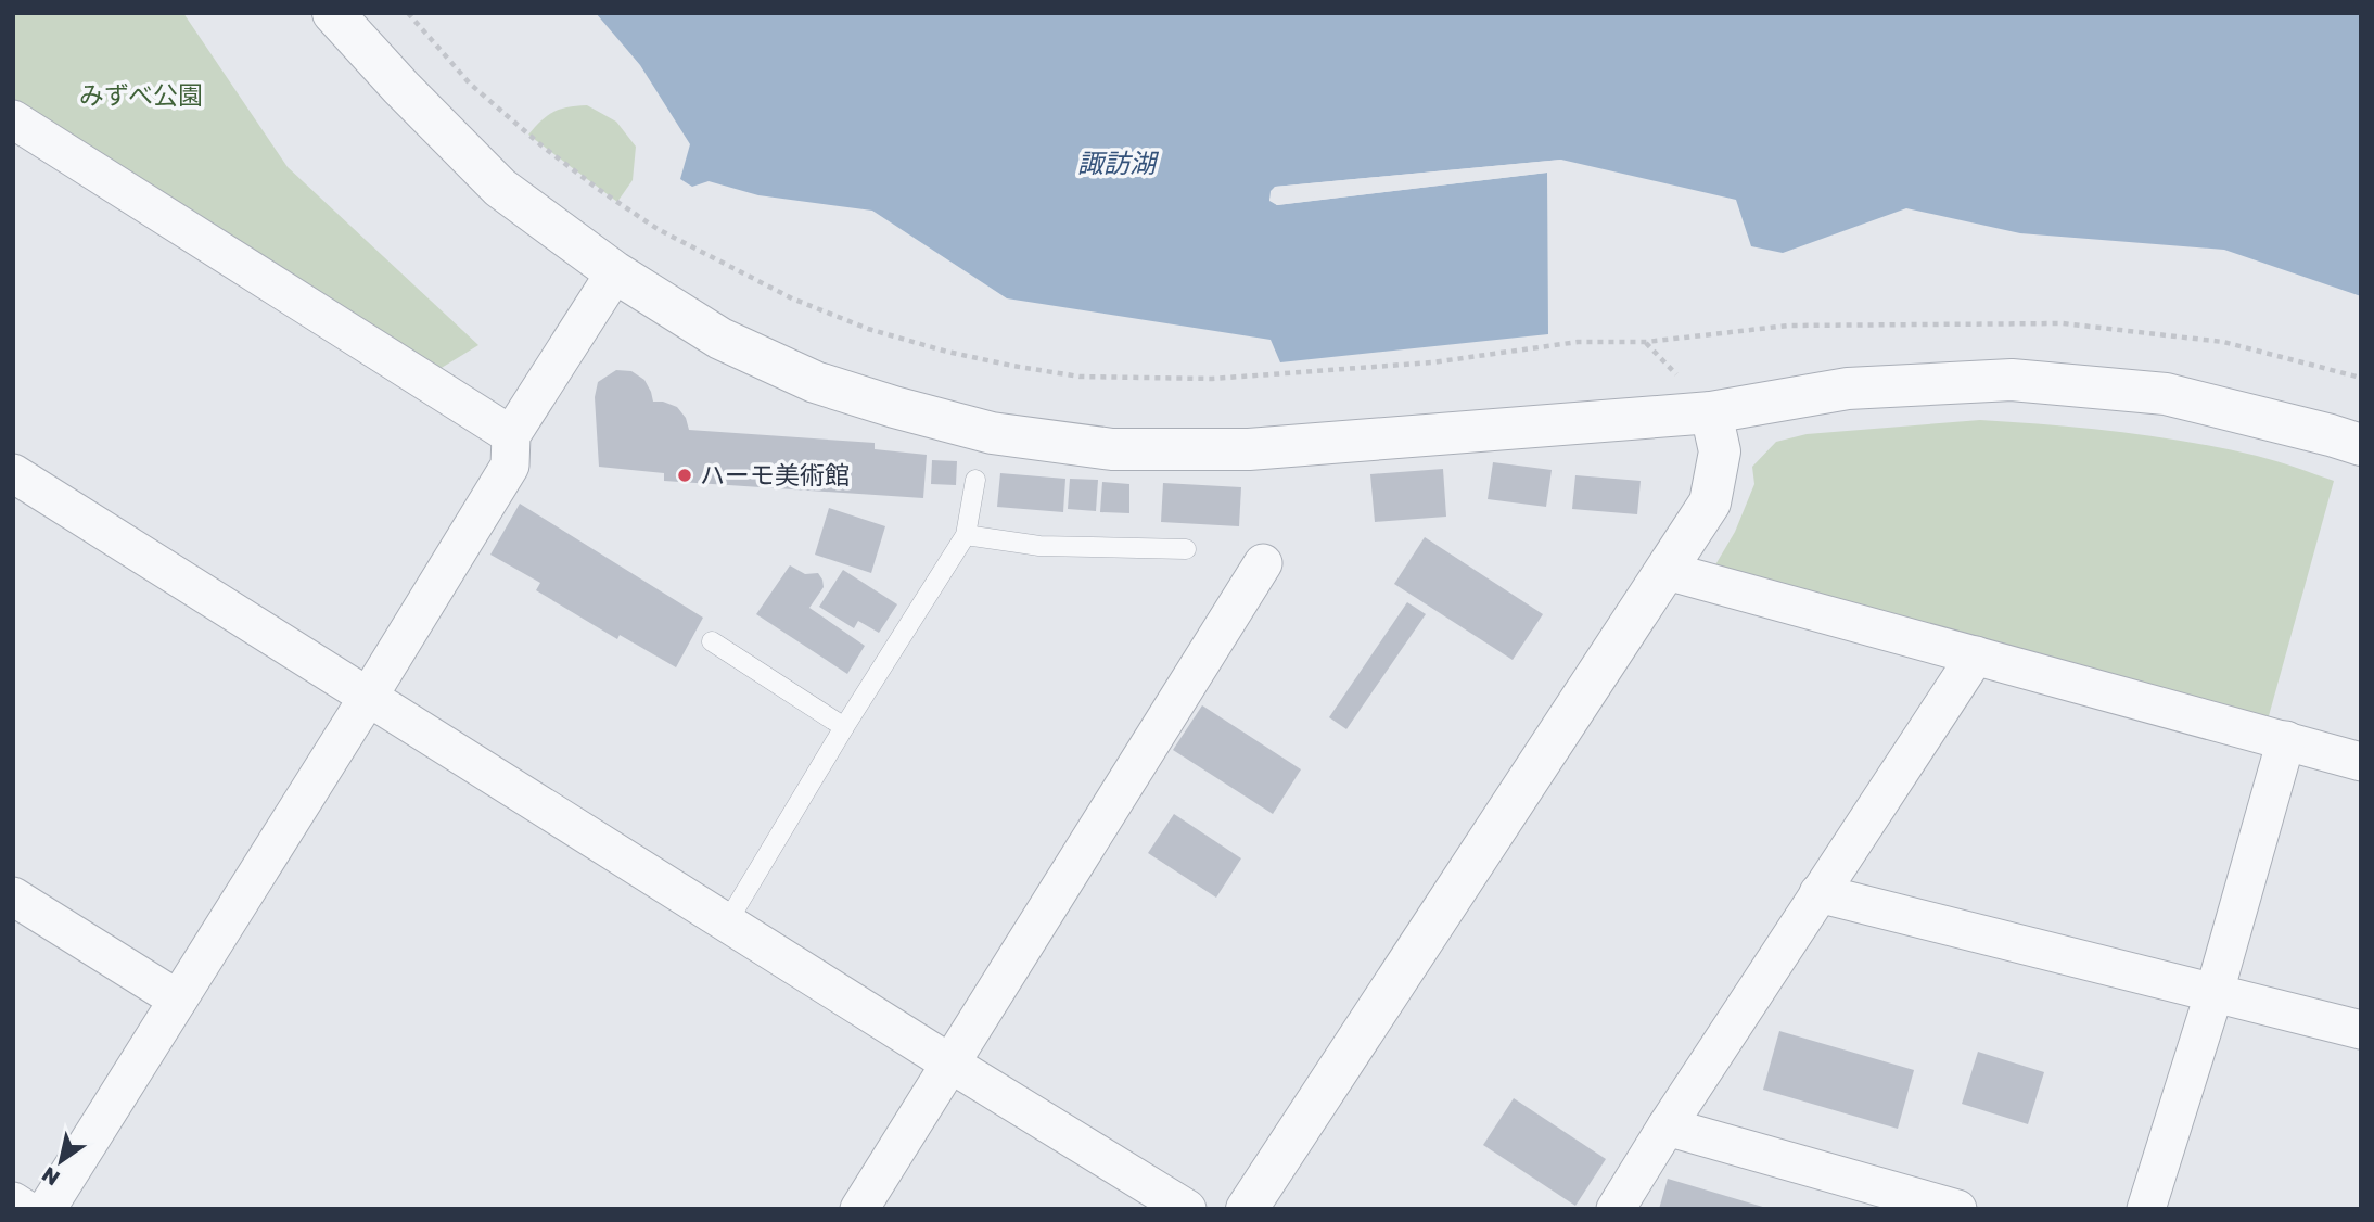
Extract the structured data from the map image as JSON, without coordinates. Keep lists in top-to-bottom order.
{
  "water": ["諏訪湖"],
  "parks": ["みずべ公園"],
  "places": ["ハーモ美術館"],
  "north": "bottom left"
}
